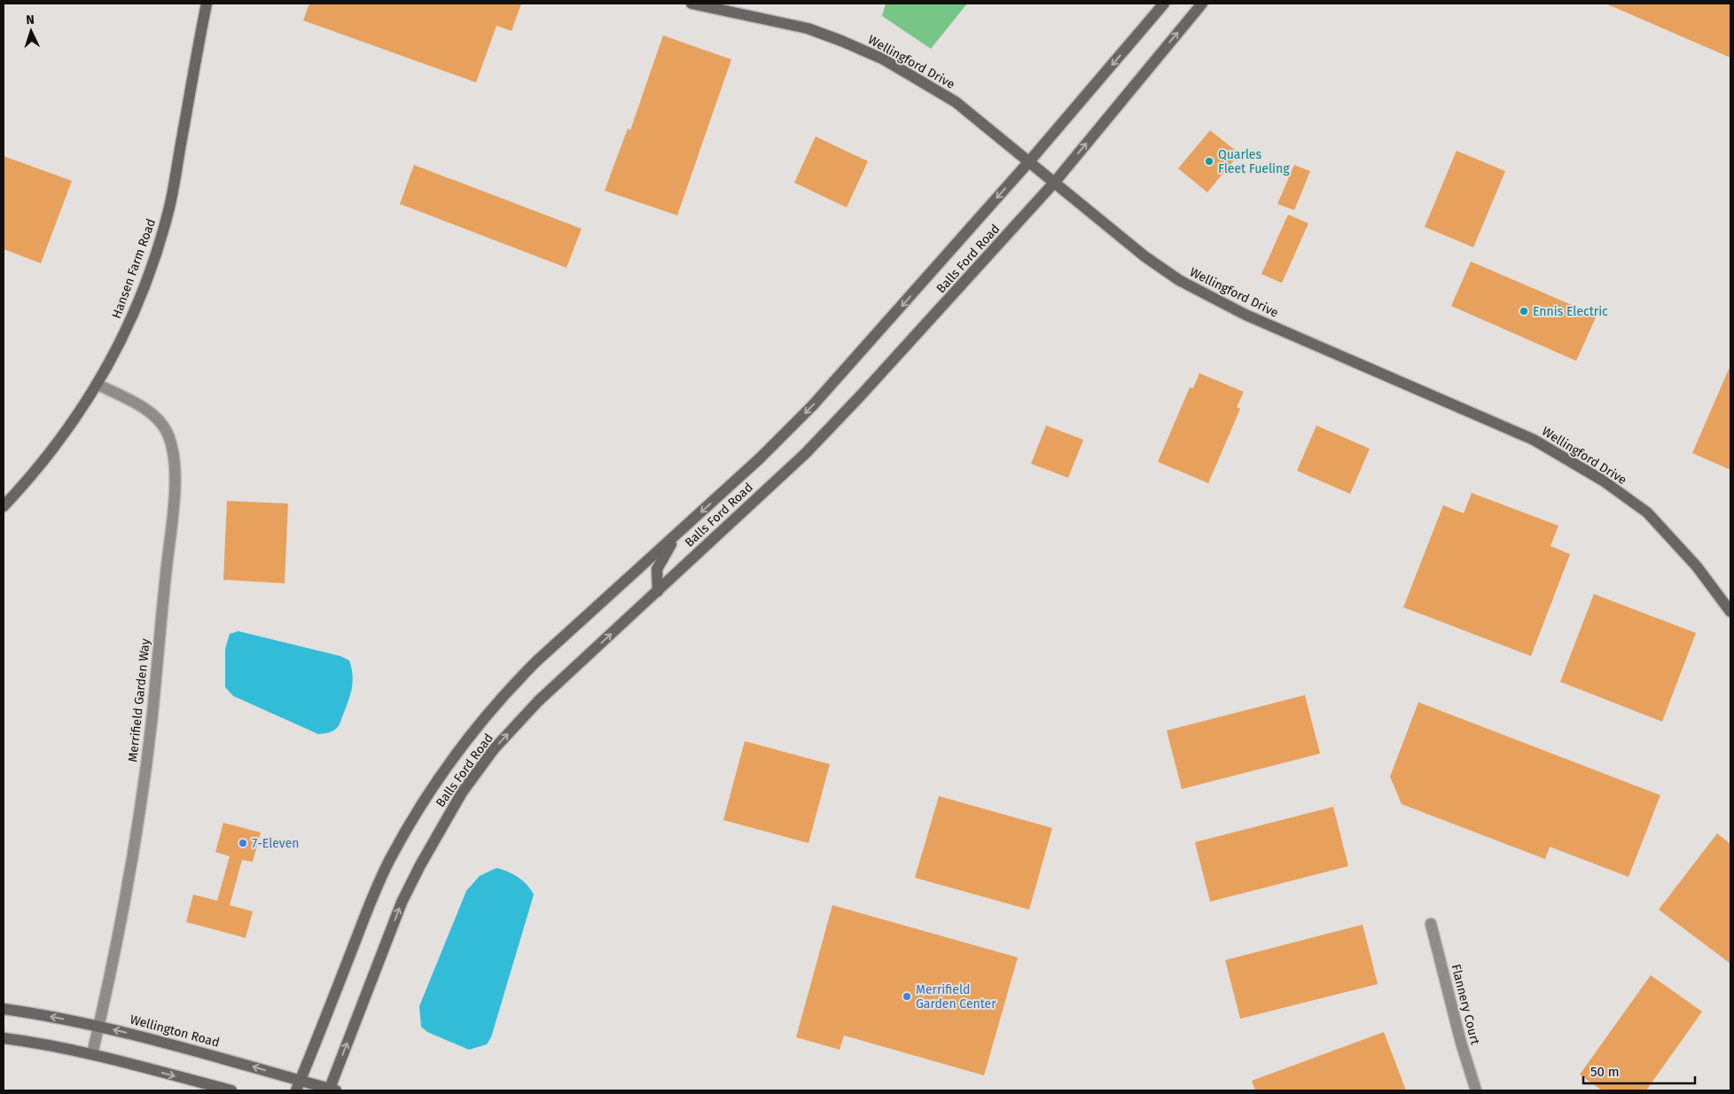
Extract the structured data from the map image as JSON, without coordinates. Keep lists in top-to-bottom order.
{
  "streets": {
    "main road": [
      "Wellingford Drive",
      "Balls Ford Road",
      "Hansen Farm Road",
      "Wellington Road"
    ],
    "street": ["Merrifield Garden Way", "Flannery Court"]
  },
  "crossings": [
    ["Wellingford Drive", "Balls Ford Road"],
    ["Balls Ford Road", "Wellington Road"],
    ["Hansen Farm Road", "Merrifield Garden Way"],
    ["Merrifield Garden Way", "Wellington Road"]
  ],
  "places": [
    "Quarles Fleet Fueling",
    "Ennis Electric",
    "7-Eleven",
    "Merrifield Garden Center"
  ],
  "scale_bar": "50 m",
  "north": "top"
}
